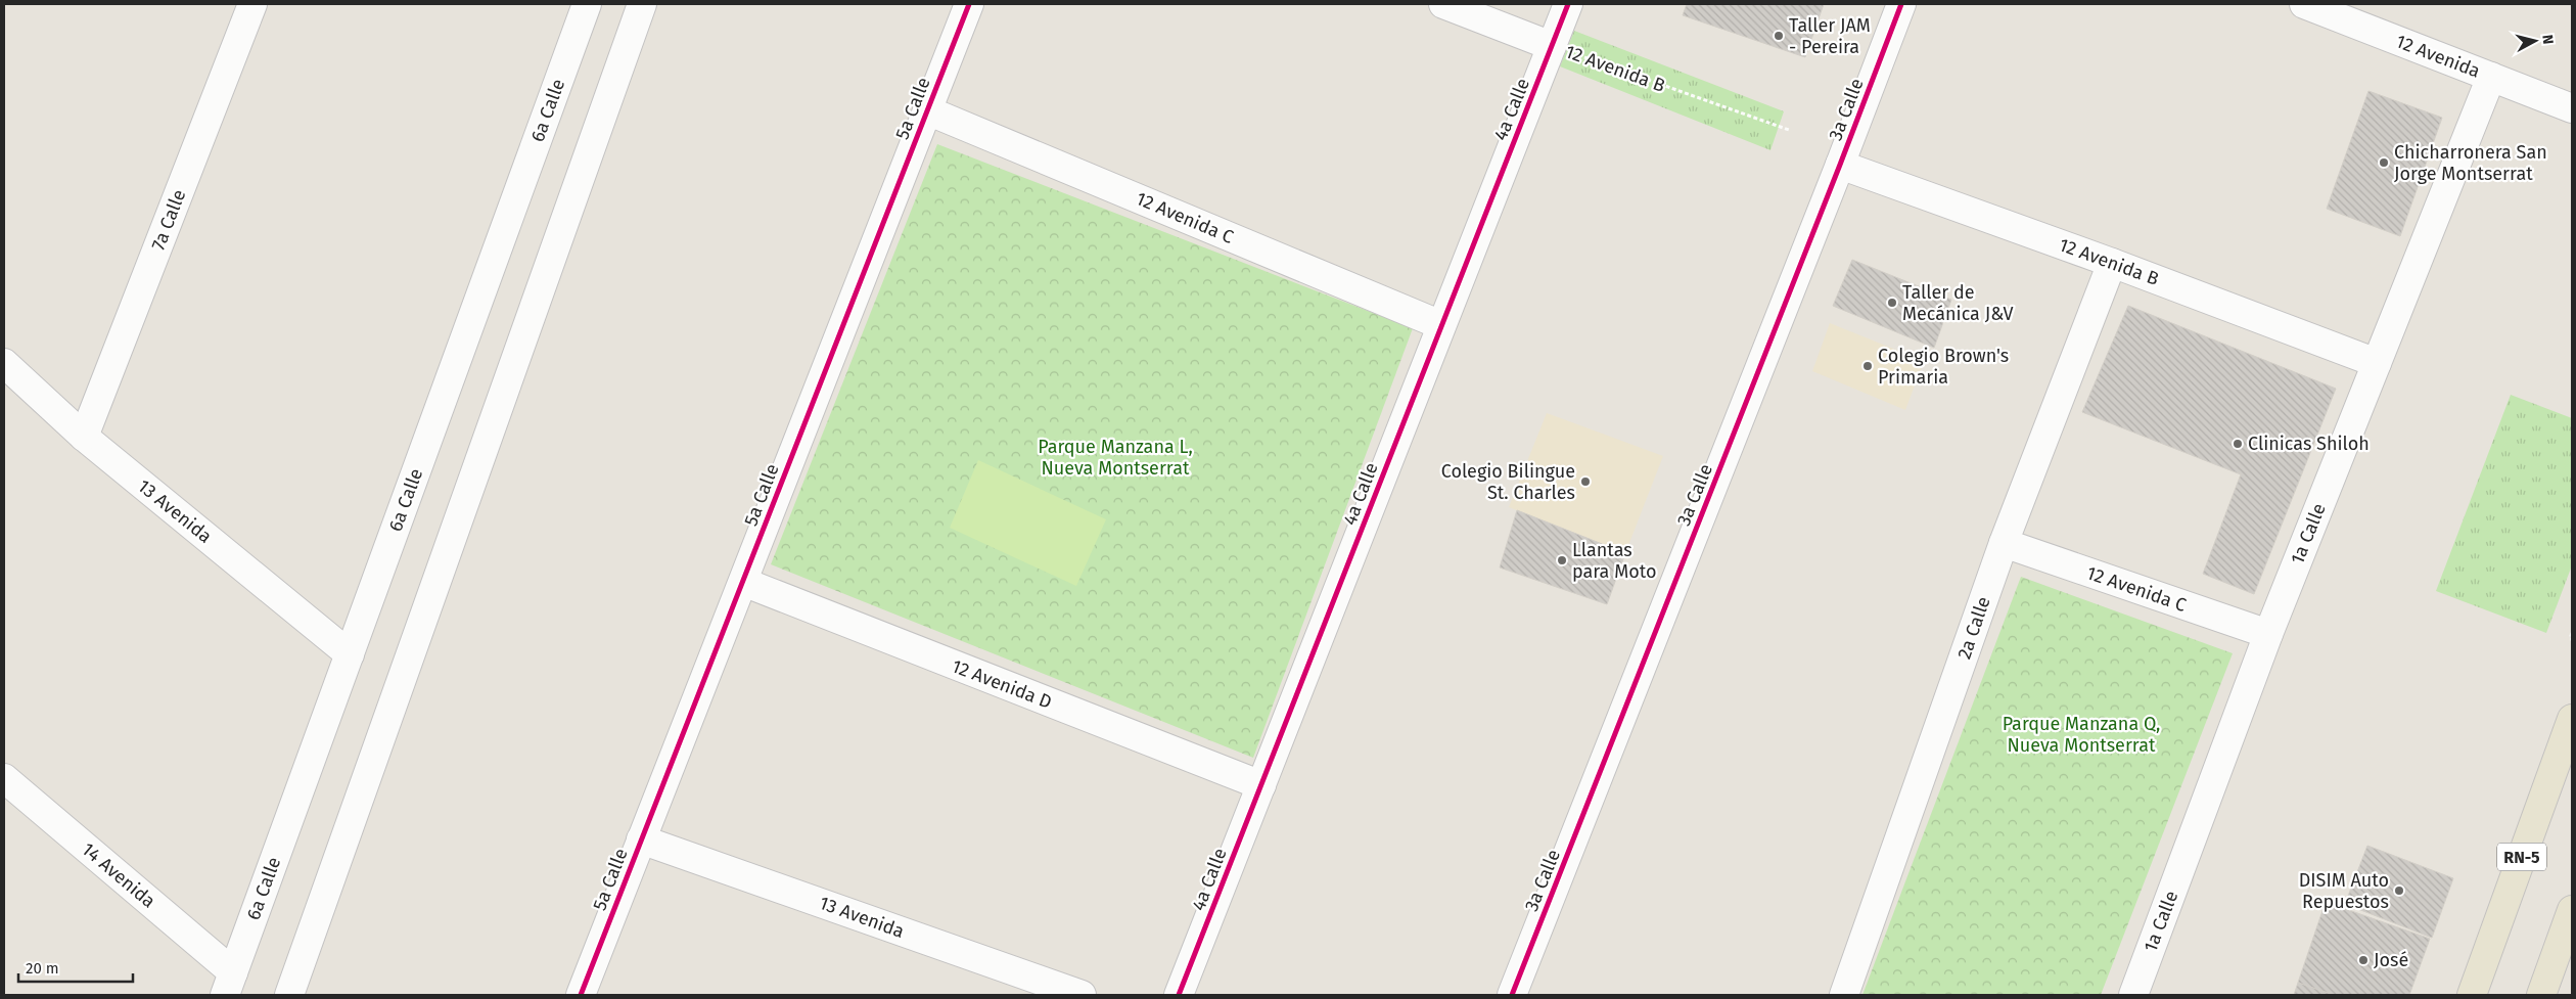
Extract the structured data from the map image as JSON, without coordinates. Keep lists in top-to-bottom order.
{
  "streets": {
    "main road": ["RN-5"],
    "street": [
      "12 Avenida",
      "12 Avenida B",
      "5a Calle",
      "4a Calle",
      "3a Calle",
      "6a Calle",
      "12 Avenida C",
      "7a Calle",
      "13 Avenida",
      "1a Calle",
      "2a Calle",
      "12 Avenida D",
      "14 Avenida"
    ]
  },
  "crossings": [
    ["12 Avenida", "1a Calle"],
    ["12 Avenida B", "4a Calle"],
    ["12 Avenida B", "3a Calle"],
    ["12 Avenida B", "1a Calle"],
    ["12 Avenida B", "2a Calle"],
    ["5a Calle", "12 Avenida C"],
    ["5a Calle", "13 Avenida"],
    ["5a Calle", "12 Avenida D"],
    ["4a Calle", "12 Avenida C"],
    ["4a Calle", "12 Avenida D"],
    ["6a Calle", "13 Avenida"],
    ["6a Calle", "14 Avenida"],
    ["12 Avenida C", "1a Calle"],
    ["12 Avenida C", "2a Calle"],
    ["7a Calle", "13 Avenida"]
  ],
  "parks": ["Parque Manzana L, Nueva Montserrat", "Parque Manzana Q, Nueva Montserrat"],
  "places": [
    "Taller JAM - Pereira",
    "Chicharronera San Jorge Montserrat",
    "Taller de Mecánica J&V",
    "Colegio Brown's Primaria",
    "Clinicas Shiloh",
    "Colegio Bilingue St. Charles",
    "Llantas para Moto",
    "DISIM Auto Repuestos",
    "José"
  ],
  "scale_bar": "20 m",
  "north": "right"
}
